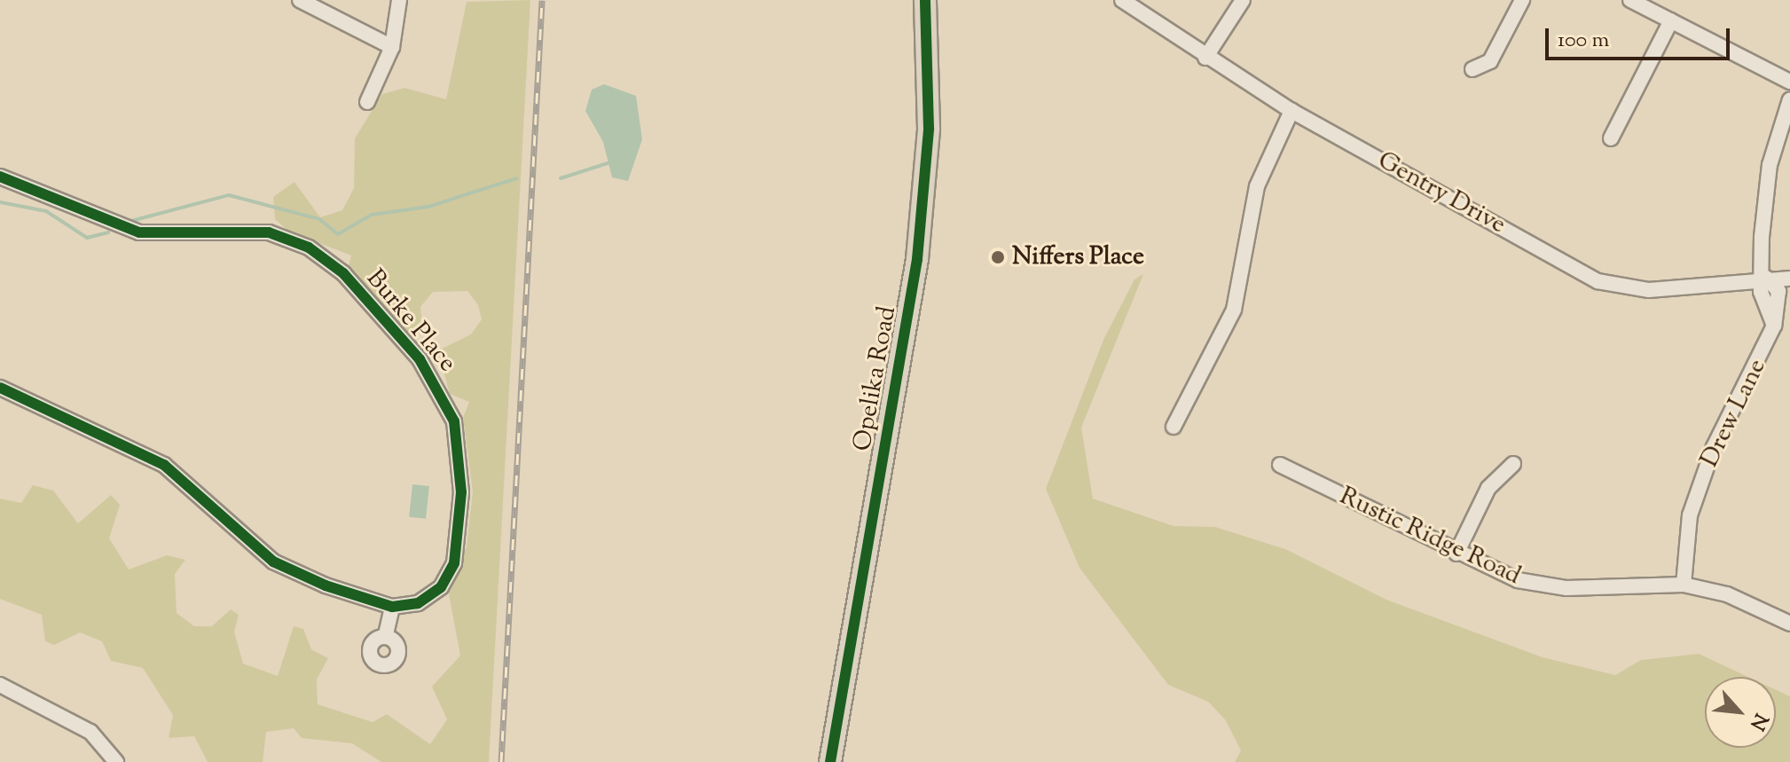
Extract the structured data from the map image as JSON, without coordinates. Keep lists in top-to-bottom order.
{
  "streets": {
    "main road": ["Opelika Road"],
    "street": [
      "Gentry Drive",
      "Burke Place",
      "Drew Lane",
      "Rustic Ridge Road"
    ]
  },
  "crossings": [
    ["Gentry Drive", "Drew Lane"],
    ["Drew Lane", "Rustic Ridge Road"]
  ],
  "places": ["Niffers Place"],
  "scale_bar": "100 m",
  "north": "bottom right"
}
